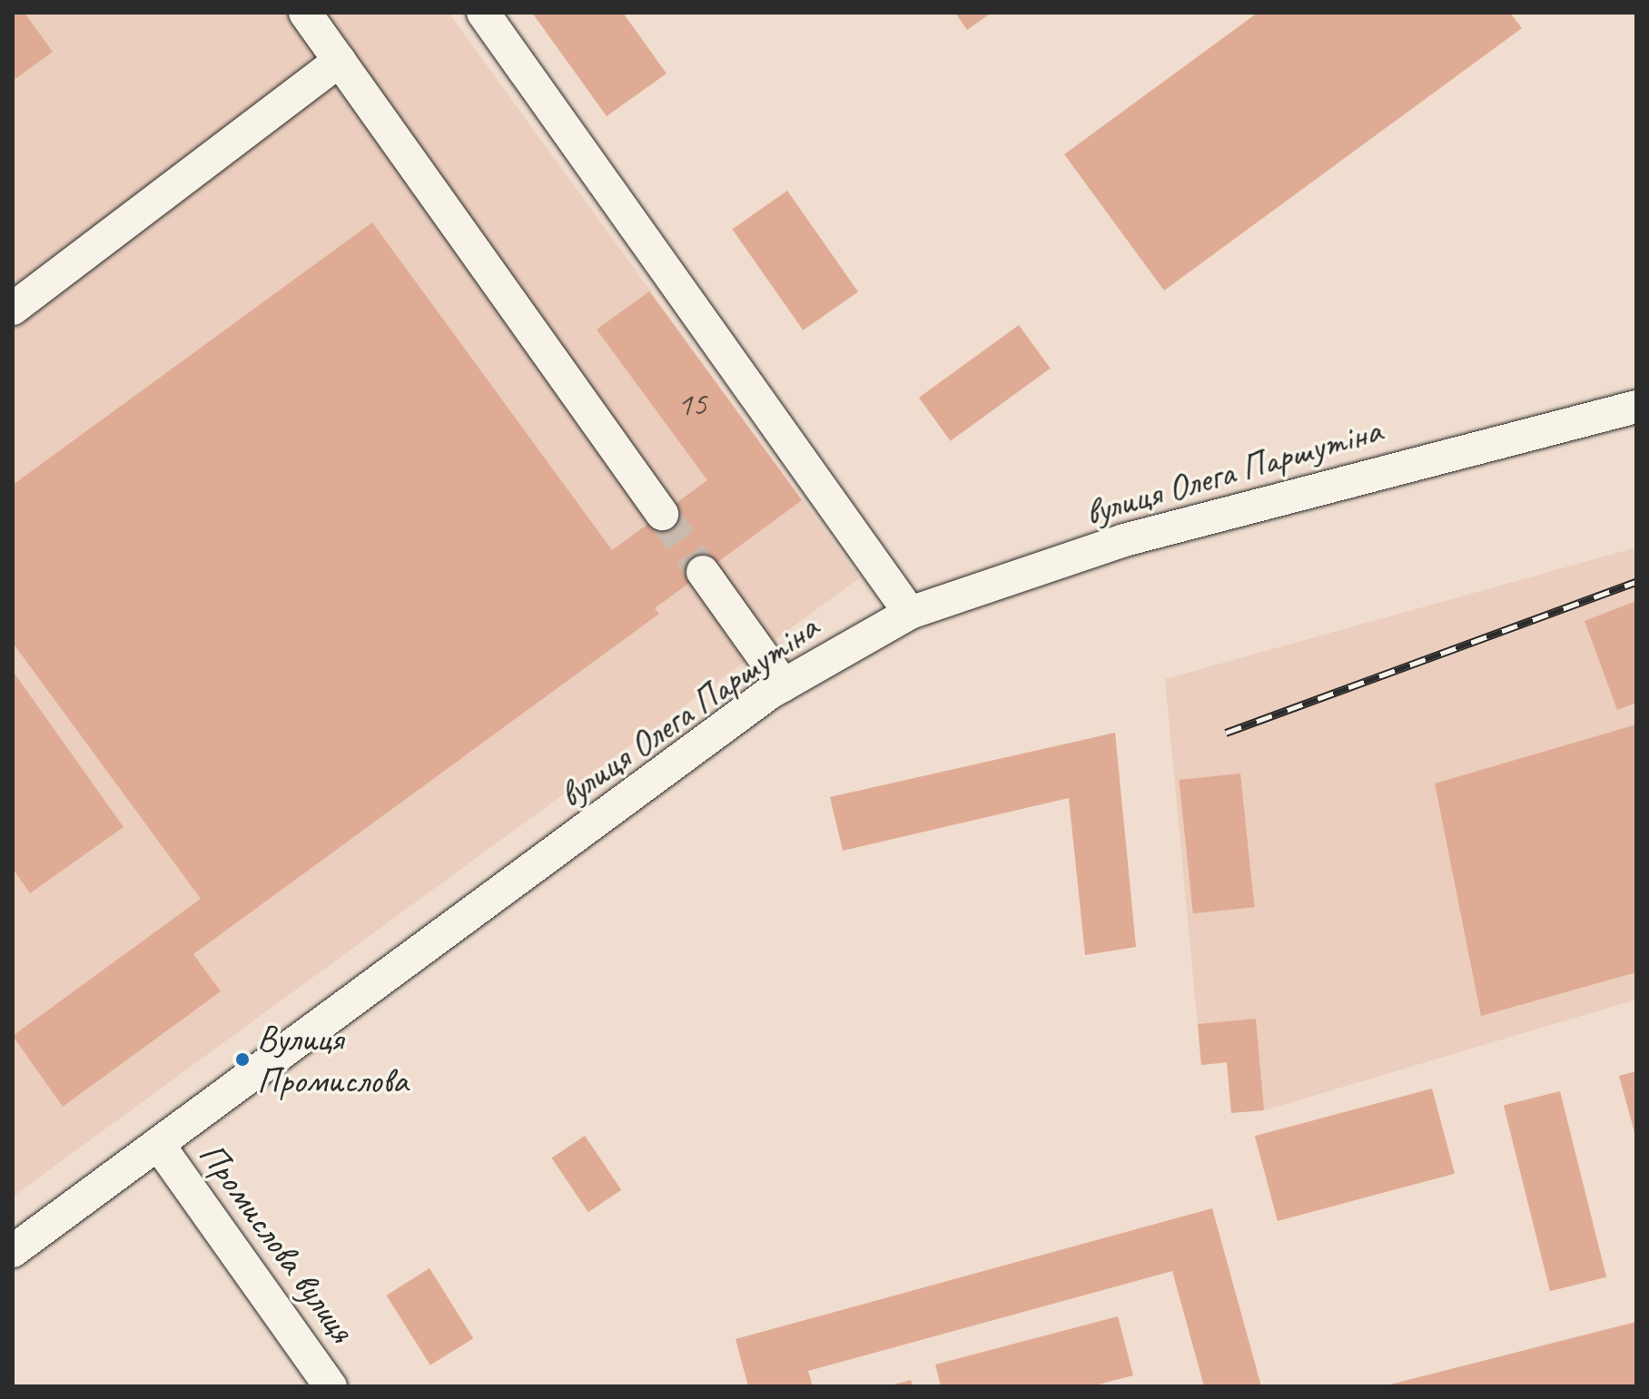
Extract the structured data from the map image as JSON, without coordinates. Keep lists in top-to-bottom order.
{
  "streets": {
    "street": ["вулиця Олега Паршутіна", "Промислова вулиця"]
  },
  "crossings": [
    ["вулиця Олега Паршутіна", "Промислова вулиця"]
  ],
  "places": ["Вулиця Промислова"],
  "house_numbers": ["15"]
}
